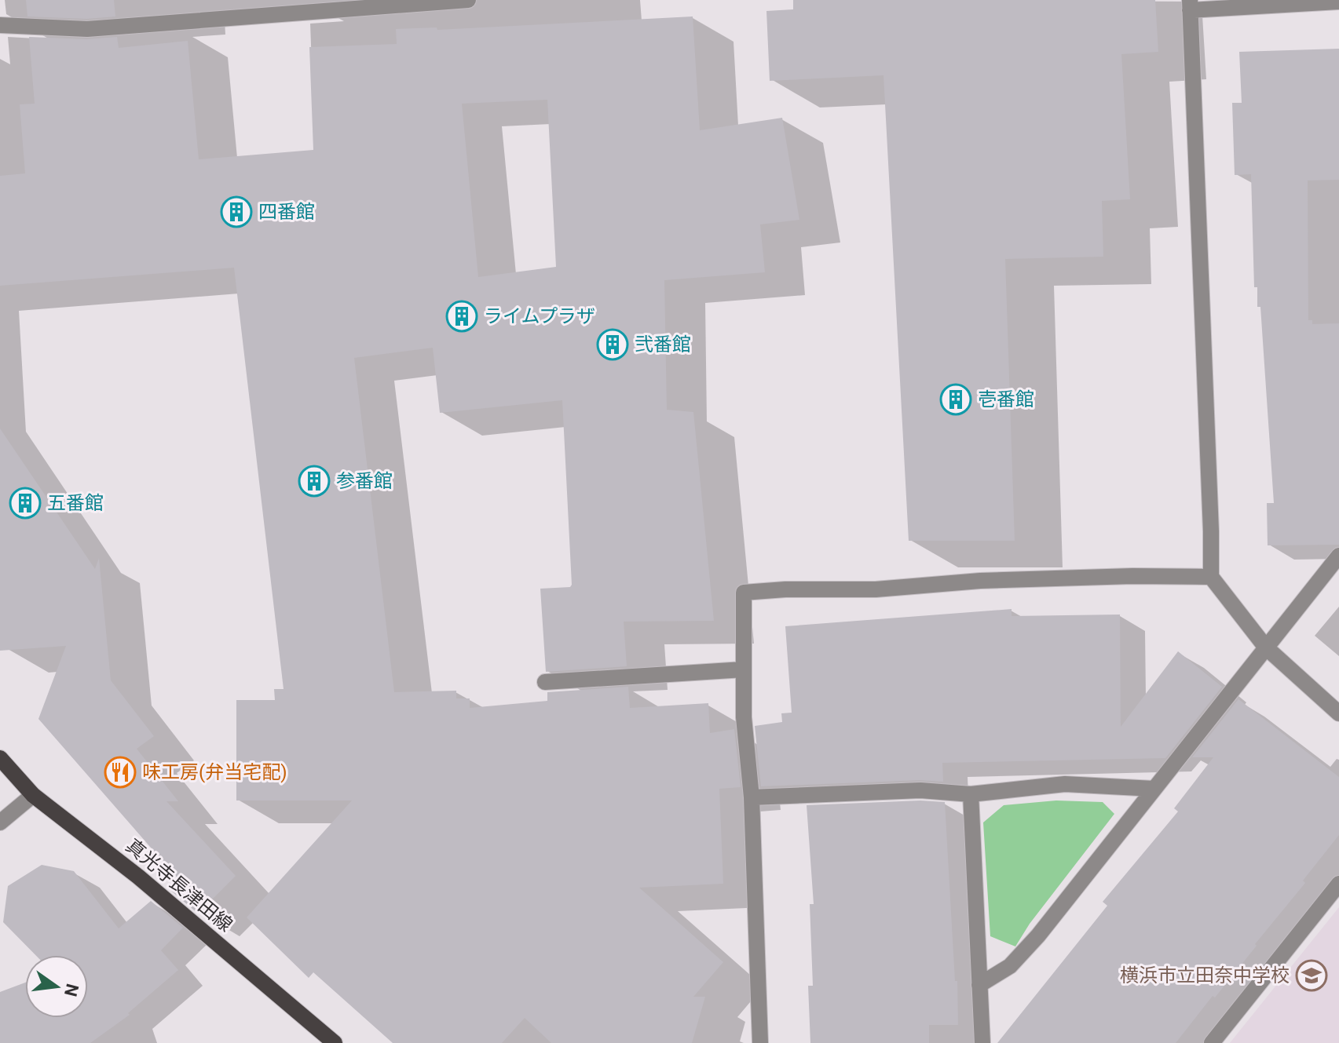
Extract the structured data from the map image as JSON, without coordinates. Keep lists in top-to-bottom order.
{
  "streets": {
    "main road": ["真光寺長津田線"]
  },
  "places": {
    "building": [
      "四番館",
      "ライムプラザ",
      "弐番館",
      "壱番館",
      "参番館",
      "五番館"
    ],
    "restaurant": ["味工房(弁当宅配)"],
    "school or university": ["横浜市立田奈中学校"]
  },
  "north": "right"
}
